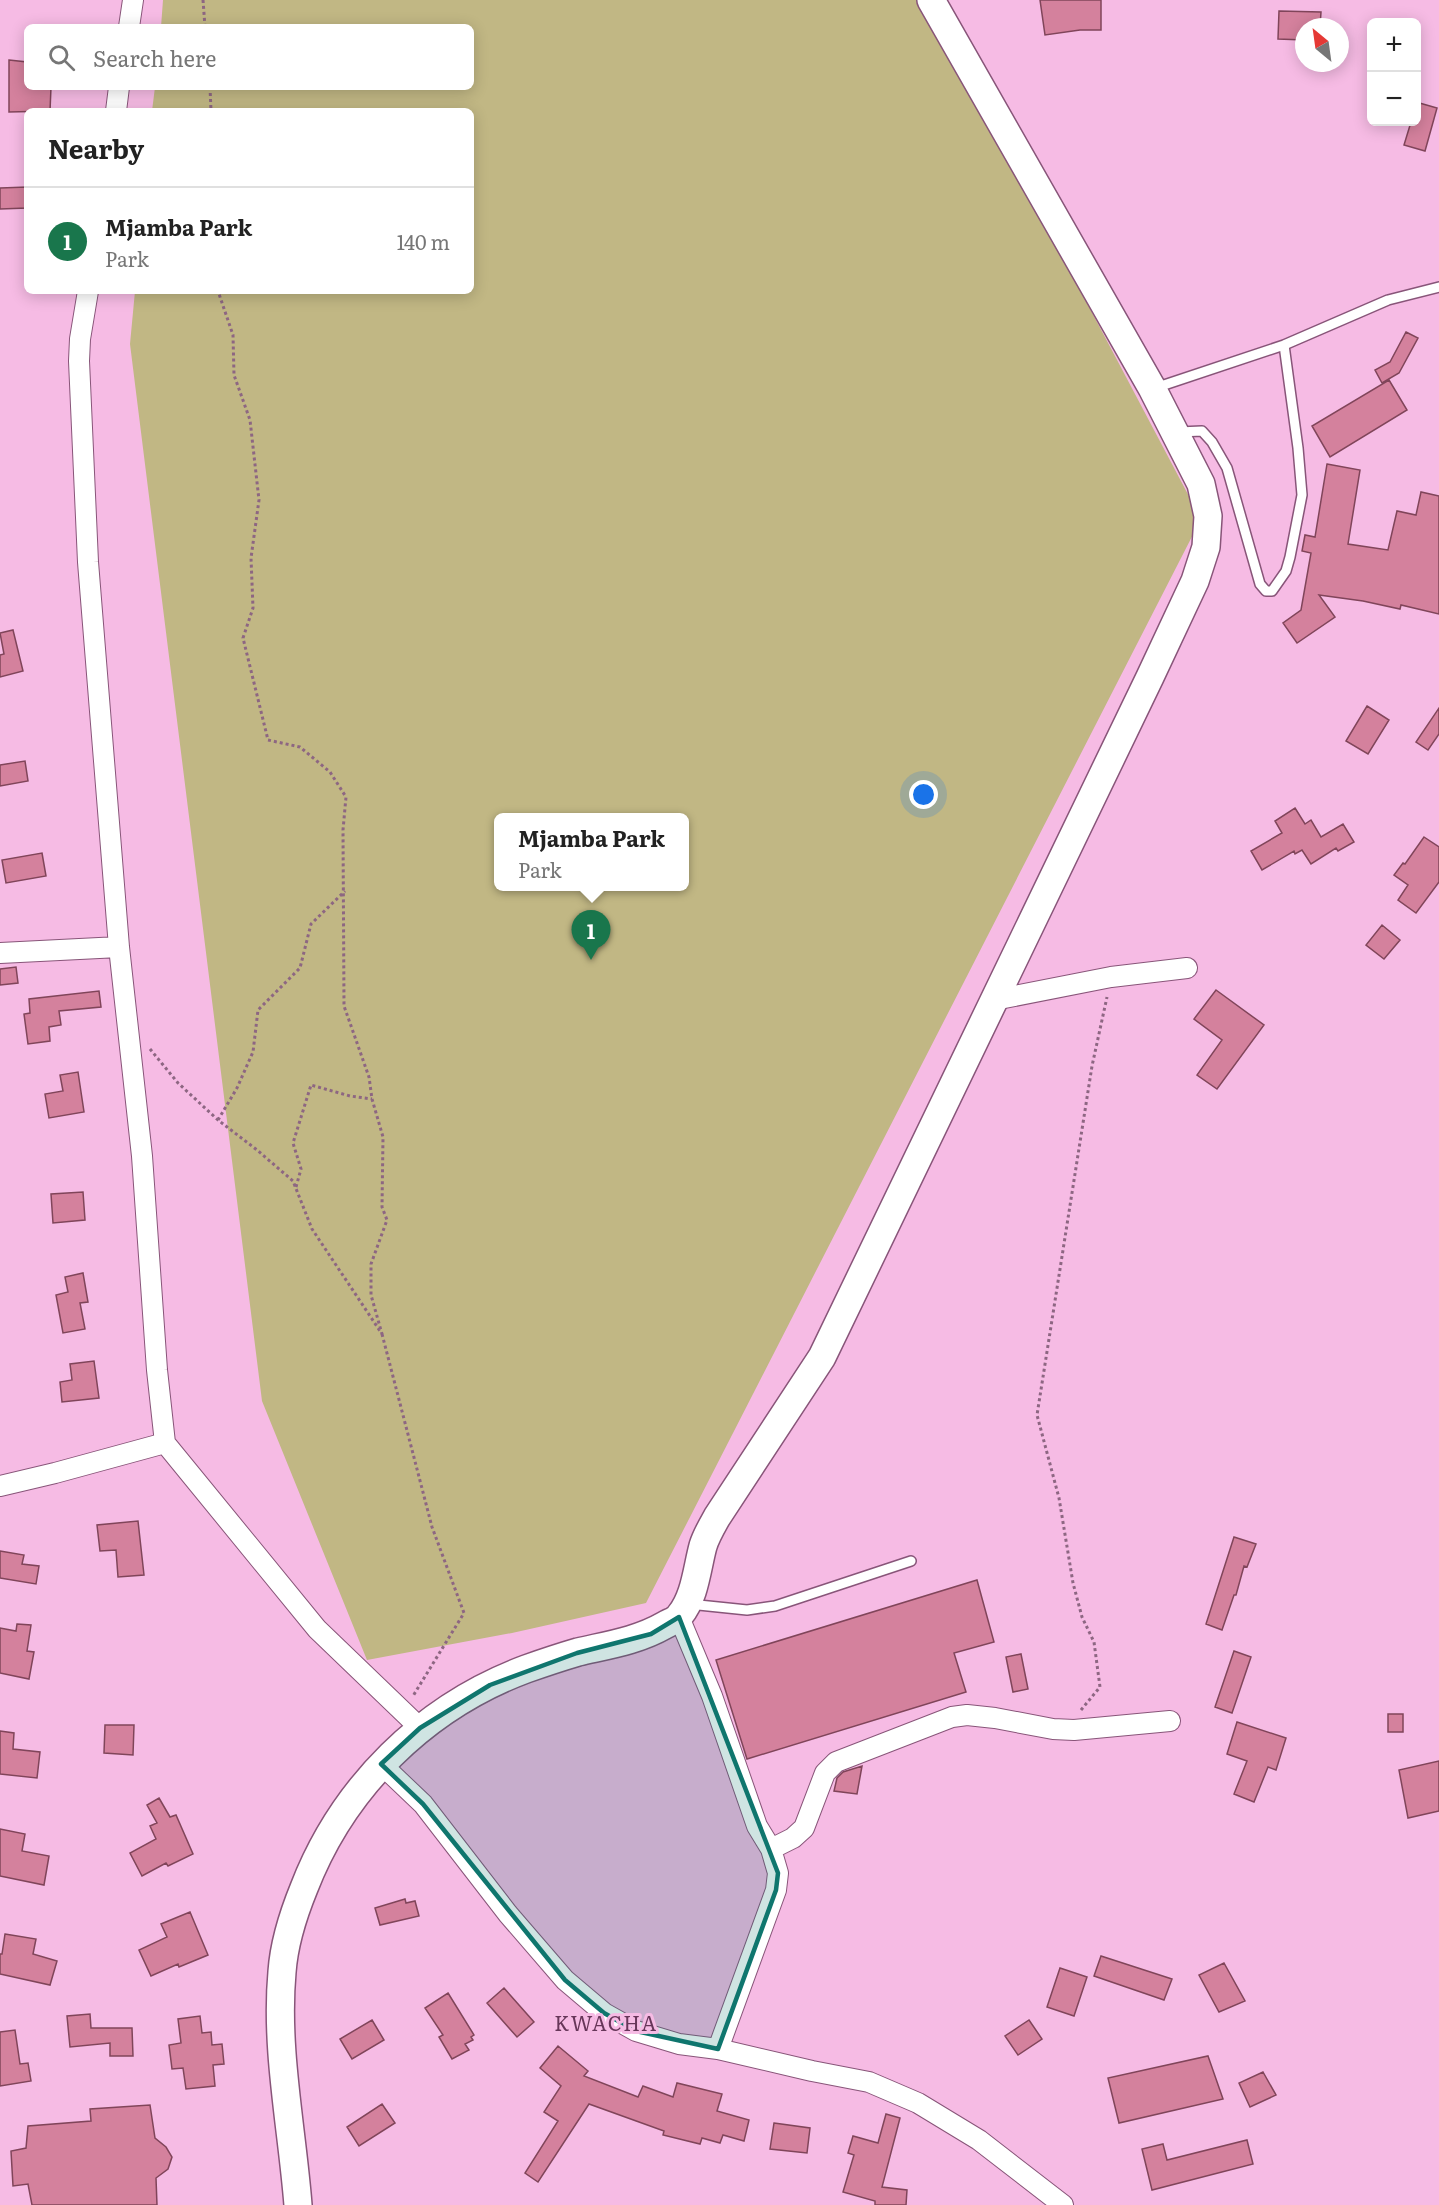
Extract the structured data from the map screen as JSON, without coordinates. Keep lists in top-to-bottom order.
{
  "districts": ["KWACHA"],
  "north": "top left",
  "page": {
    "map_buttons": ["+", "−"],
    "search": "Search here",
    "heading": "Nearby",
    "list": [
      {
        "mark": "1",
        "name": "Mjamba Park",
        "note": "Park",
        "value": "140 m"
      }
    ],
    "popup": ["Mjamba Park", "Park"],
    "pins": "1"
  }
}
